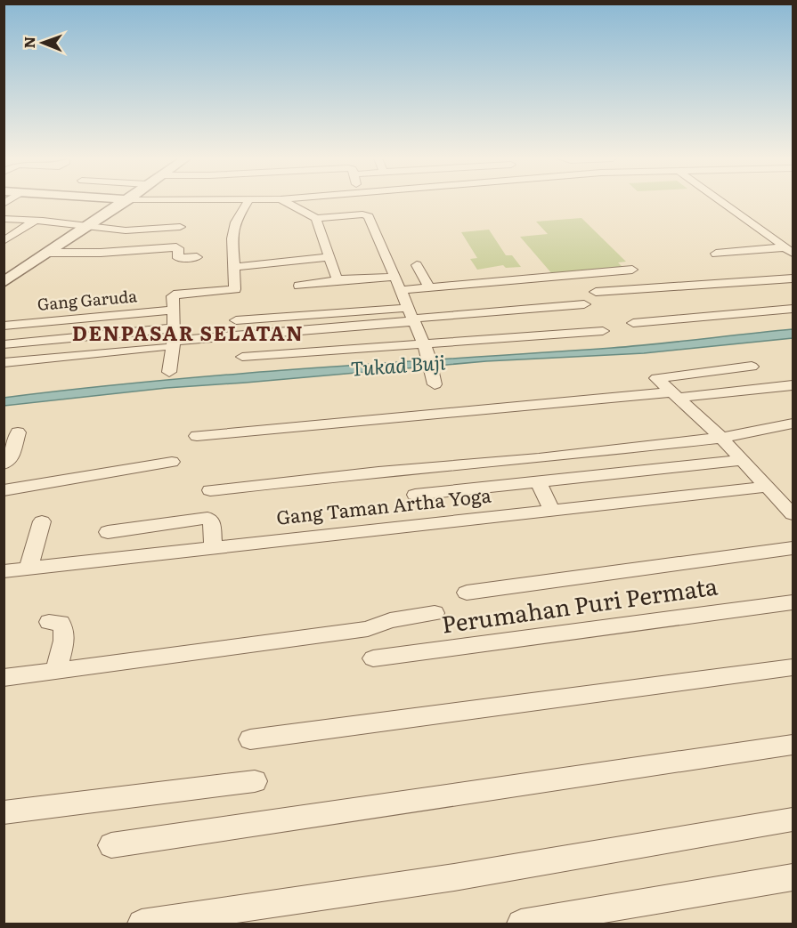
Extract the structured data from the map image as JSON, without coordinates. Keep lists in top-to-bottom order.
{
  "streets": {
    "street": ["Gang Garuda", "Gang Taman Artha Yoga", "Perumahan Puri Permata"]
  },
  "districts": ["DENPASAR SELATAN"],
  "water": ["Tukad Buji"],
  "north": "left"
}
